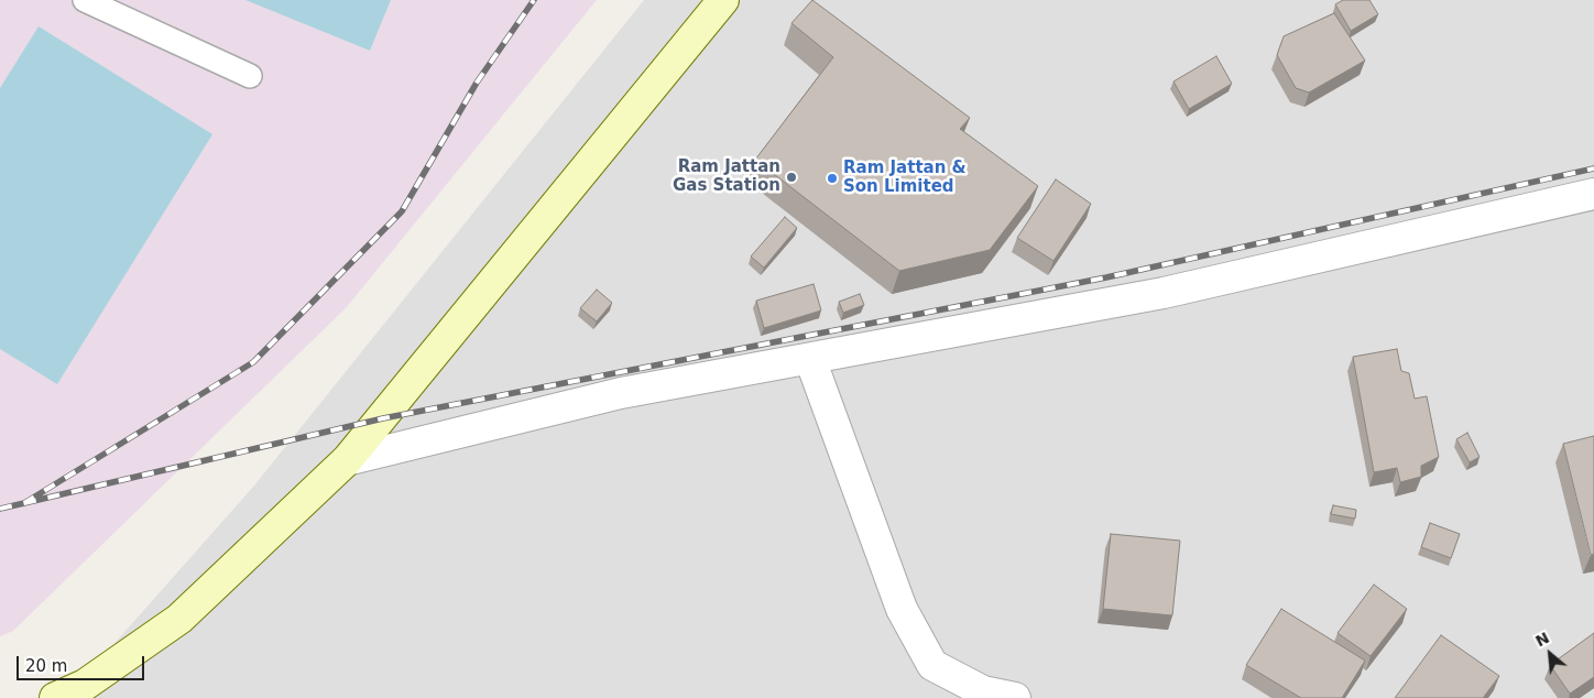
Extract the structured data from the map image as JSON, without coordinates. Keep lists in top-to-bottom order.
{
  "places": ["Ram Jattan Gas Station", "Ram Jattan & Son Limited"],
  "scale_bar": "20 m",
  "north": "top left"
}
